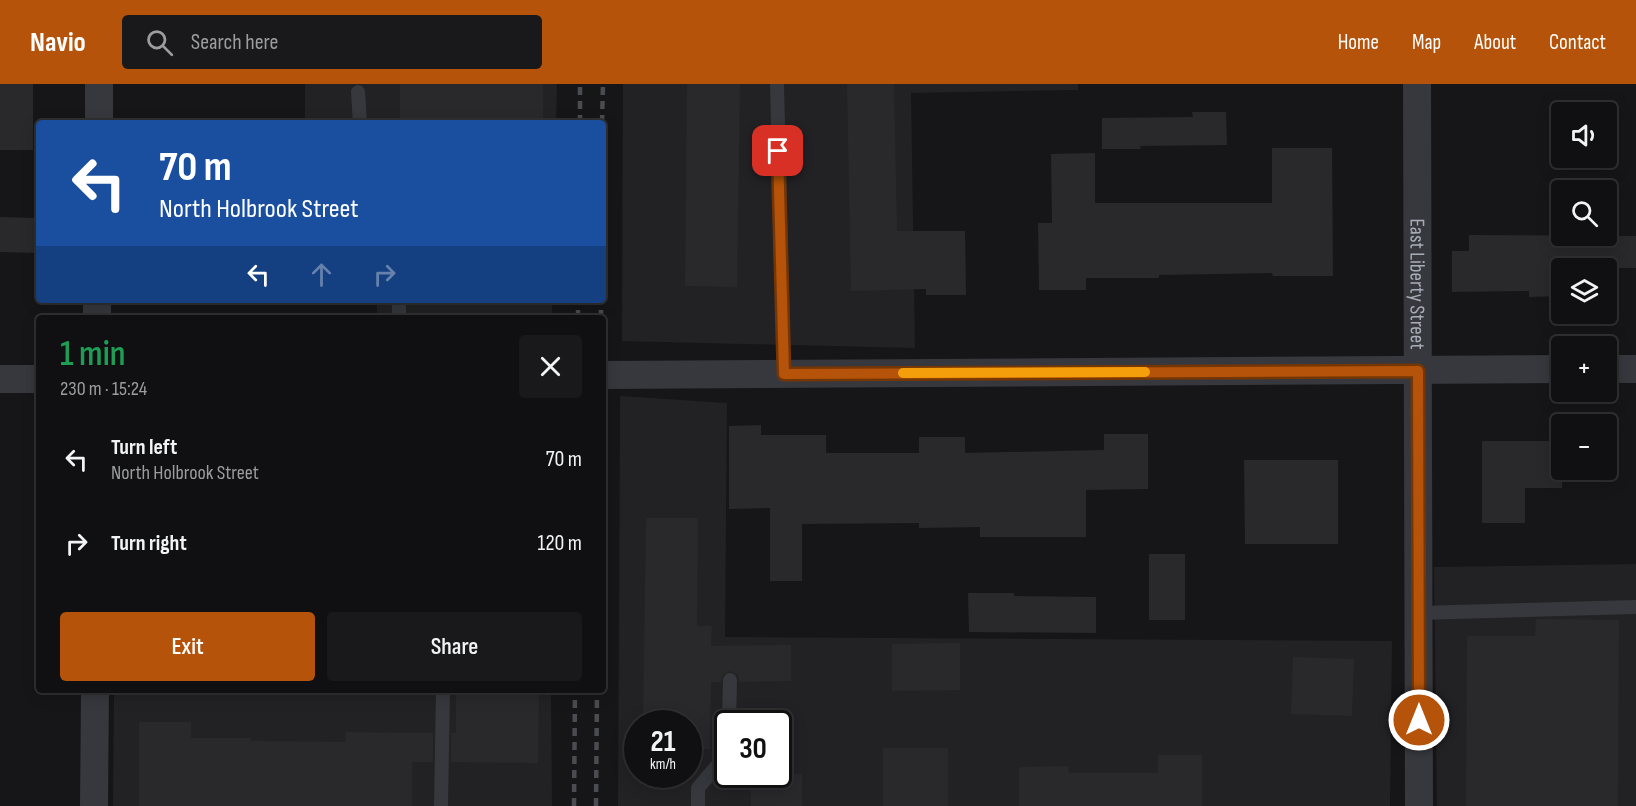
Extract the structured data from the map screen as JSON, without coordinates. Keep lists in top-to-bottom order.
{
  "streets": {
    "street": ["East Liberty Street"]
  },
  "page": {
    "header": "Navio",
    "search": "Search here",
    "nav": [
      "Home",
      "Map",
      "About",
      "Contact"
    ],
    "map_buttons": ["+", "−"],
    "turn": ["70 m", "North Holbrook Street"],
    "heading": ["1 min", "230 m · 15:24"],
    "list": [
      {
        "name": "Turn left",
        "note": "North Holbrook Street",
        "value": "70 m"
      },
      {
        "name": "Turn right",
        "value": "120 m"
      }
    ],
    "buttons": ["Exit", "Share"],
    "speed": "21 km/h",
    "limit": "30"
  }
}
